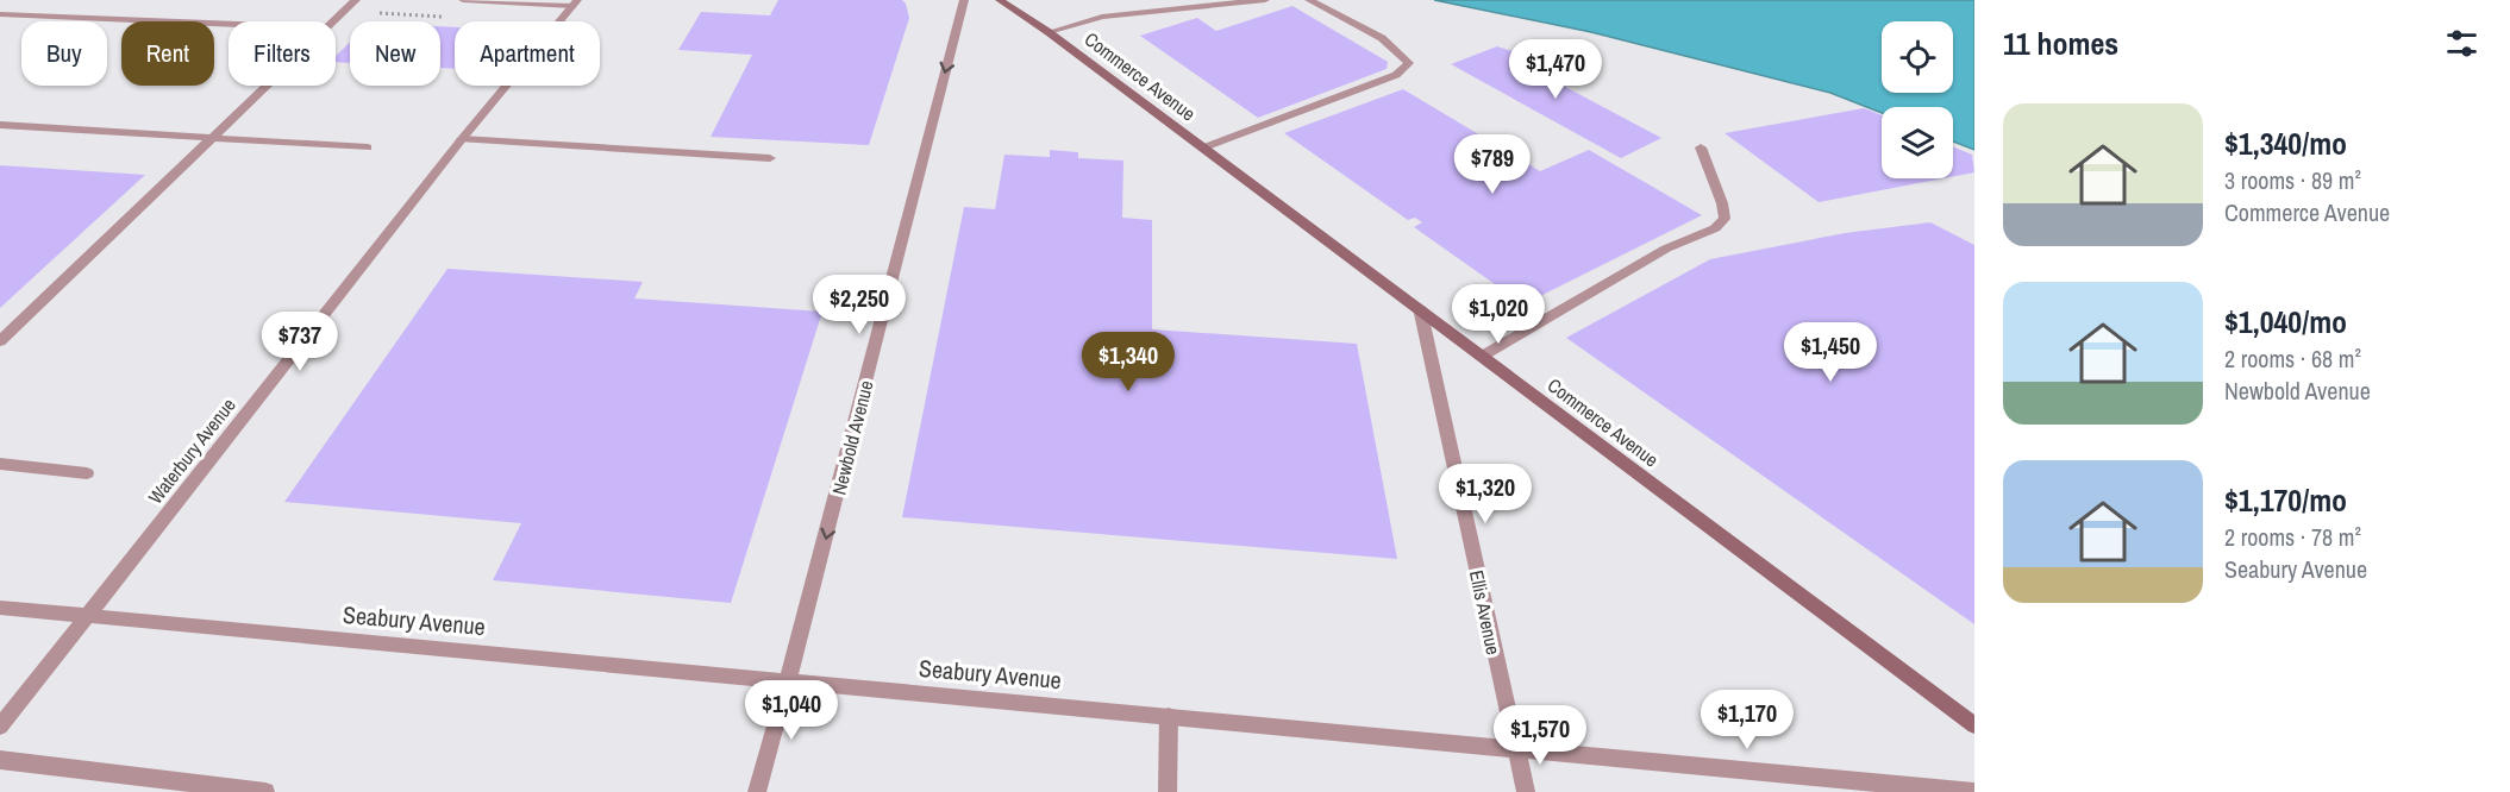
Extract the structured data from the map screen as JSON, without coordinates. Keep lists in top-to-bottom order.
{
  "streets": {
    "main road": ["Commerce Avenue"],
    "street": [
      "Newbold Avenue",
      "Waterbury Avenue",
      "Ellis Avenue",
      "Seabury Avenue"
    ]
  },
  "crossings": [
    ["Commerce Avenue", "Ellis Avenue"],
    ["Newbold Avenue", "Seabury Avenue"],
    ["Waterbury Avenue", "Seabury Avenue"],
    ["Ellis Avenue", "Seabury Avenue"]
  ],
  "one_way": ["Newbold Avenue"],
  "page": {
    "heading": "11 homes",
    "chip": [
      "Buy",
      "Rent",
      "Filters",
      "New",
      "Apartment"
    ],
    "price": [
      "$1,470",
      "$789",
      "$2,250",
      "$1,020",
      "$737",
      "$1,450",
      "$1,340",
      "$1,320",
      "$1,040",
      "$1,170",
      "$1,570"
    ],
    "list": [
      {
        "name": "$1,340/mo",
        "note": "3 rooms · 89 m² · Commerce Avenue"
      },
      {
        "name": "$1,040/mo",
        "note": "2 rooms · 68 m² · Newbold Avenue"
      },
      {
        "name": "$1,170/mo",
        "note": "2 rooms · 78 m² · Seabury Avenue"
      }
    ]
  }
}
